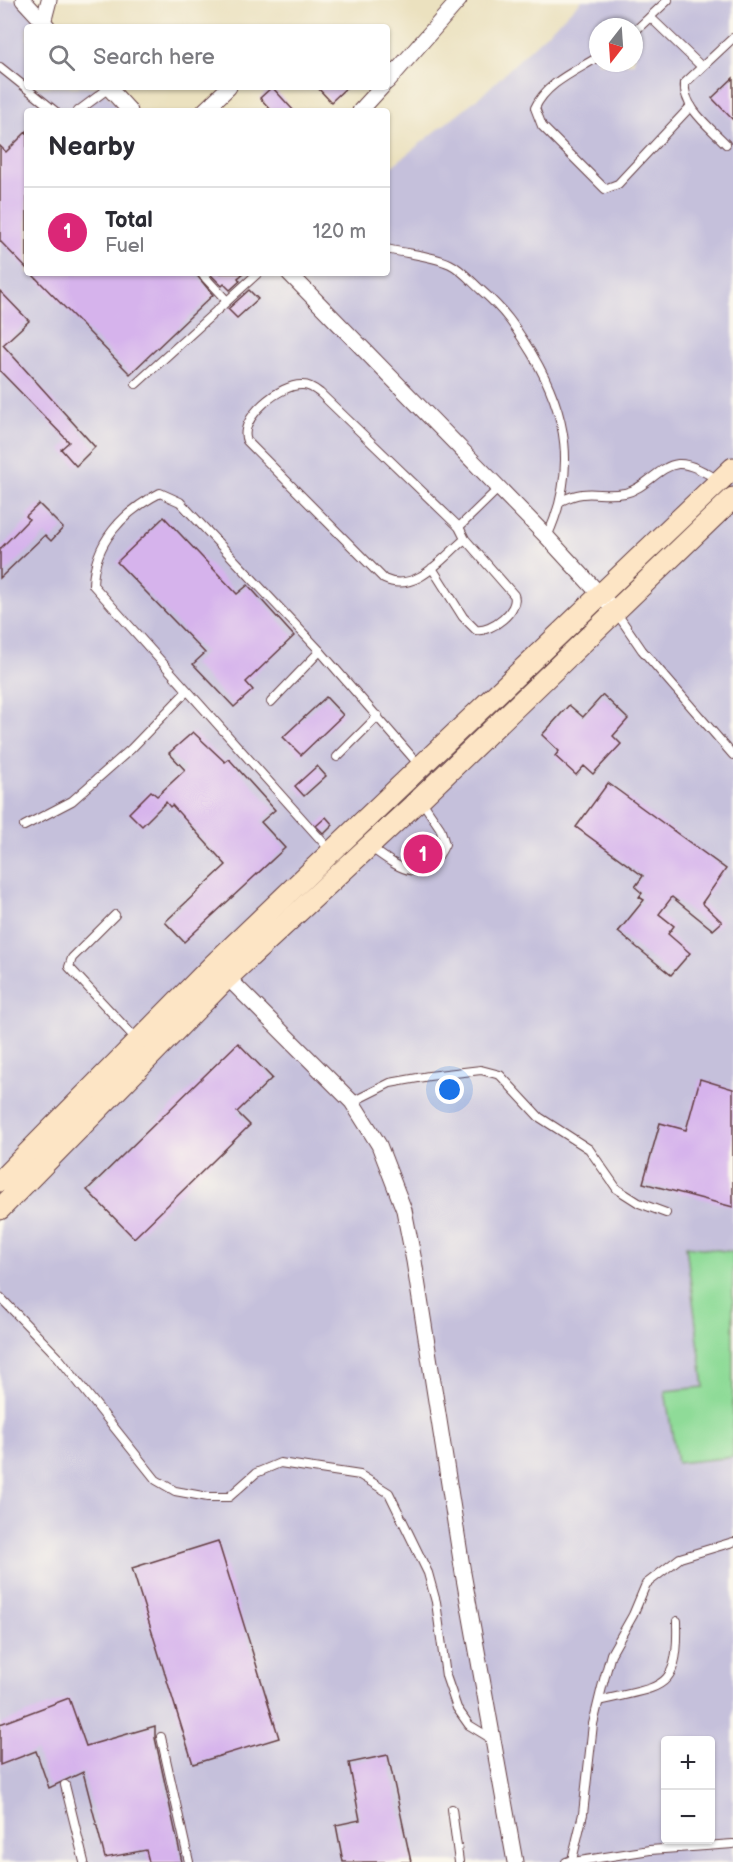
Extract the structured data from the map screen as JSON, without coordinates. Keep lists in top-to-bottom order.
{
  "north": "bottom",
  "page": {
    "search": "Search here",
    "heading": "Nearby",
    "list": [
      {
        "mark": "1",
        "name": "Total",
        "note": "Fuel",
        "value": "120 m"
      }
    ],
    "pins": "1",
    "map_buttons": ["+", "−"]
  }
}
